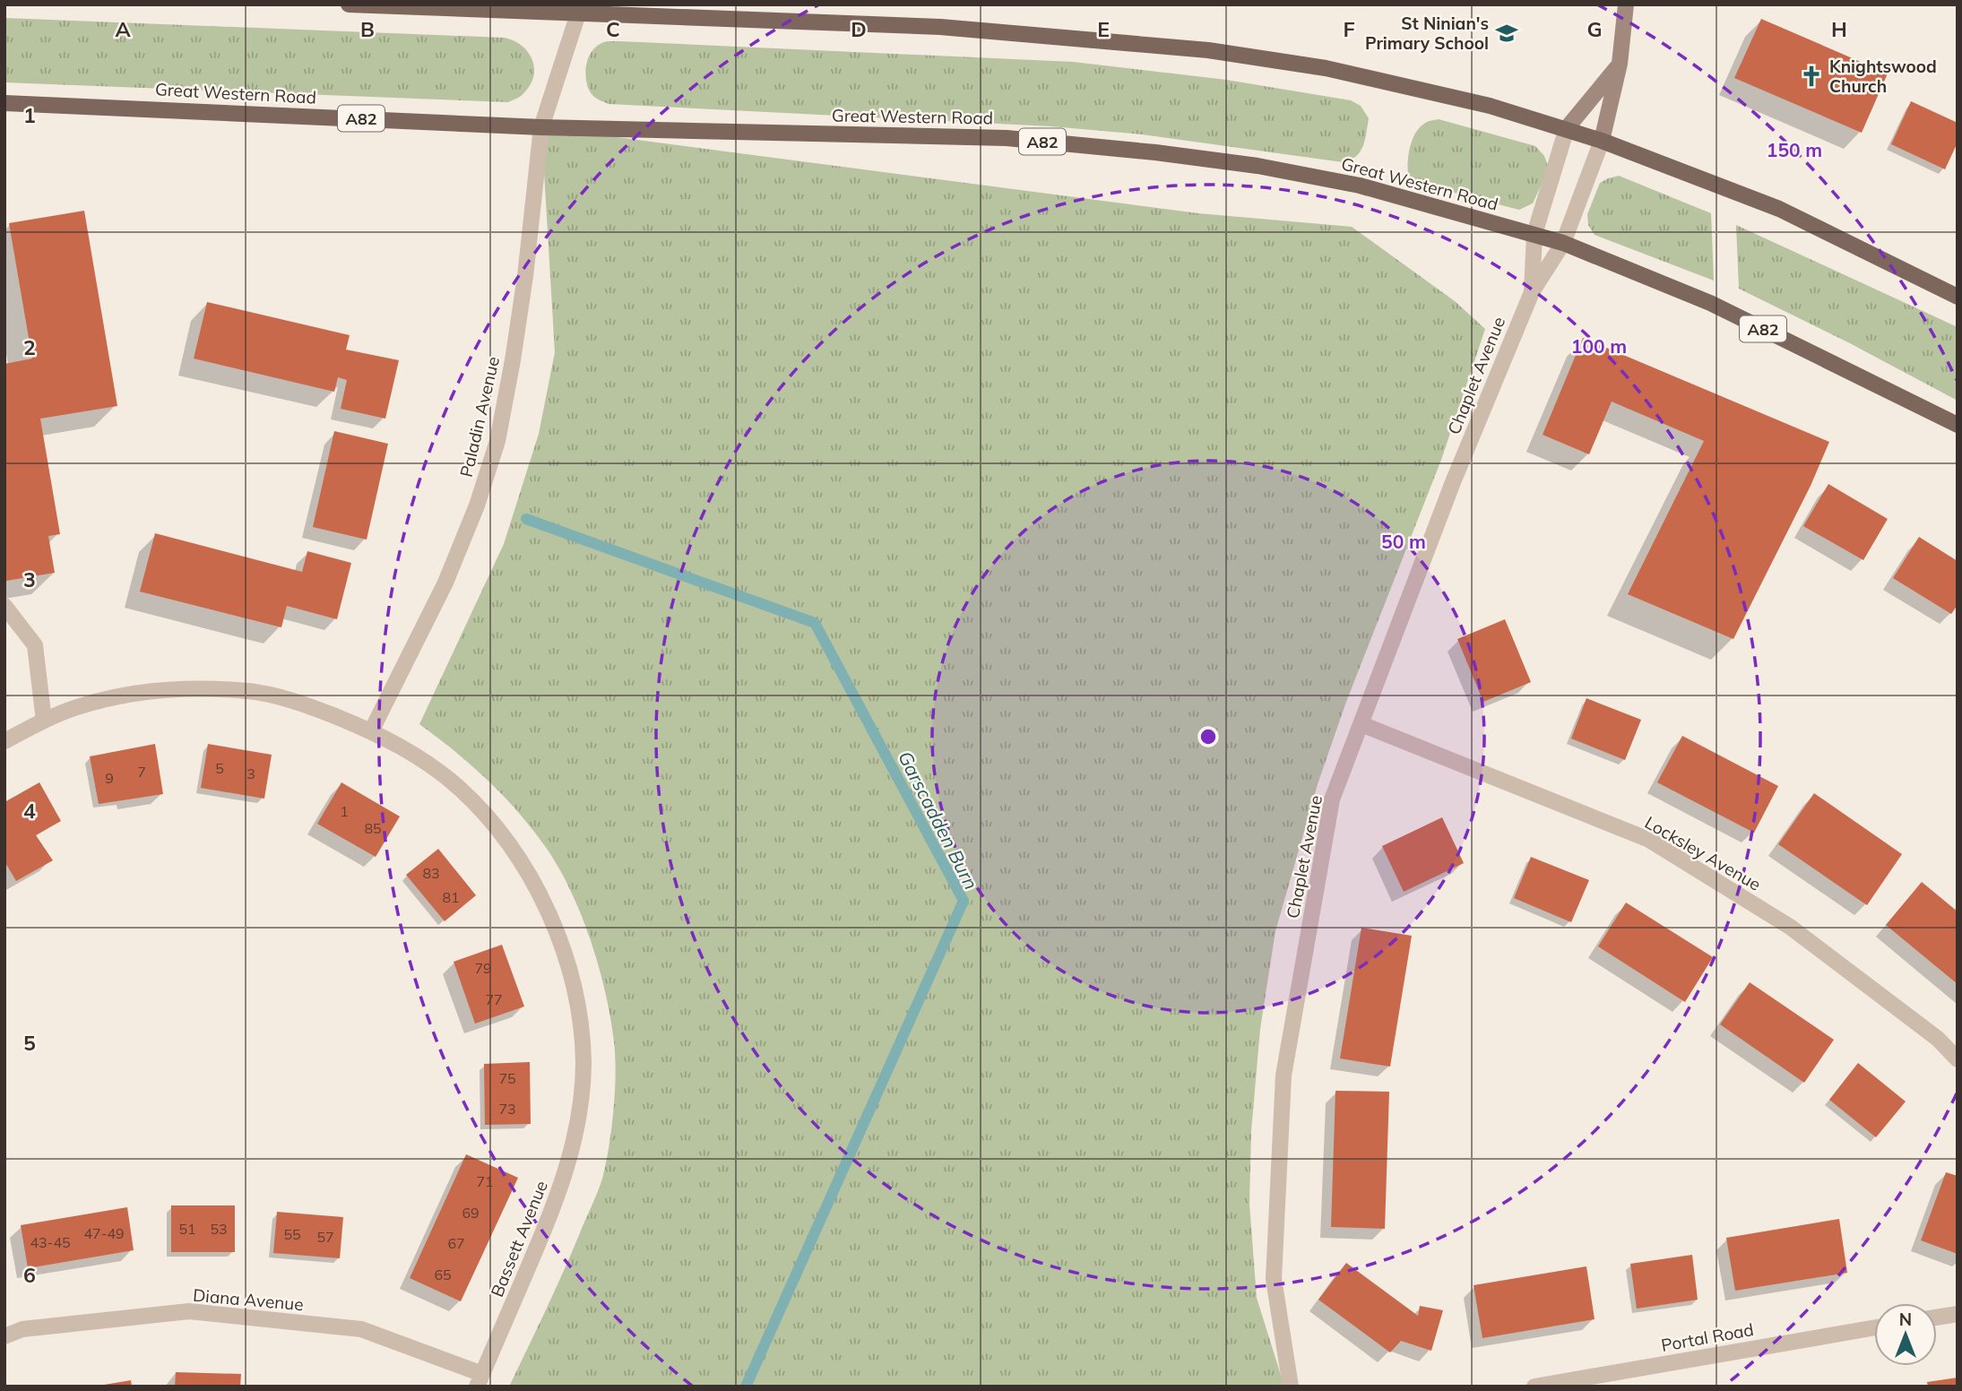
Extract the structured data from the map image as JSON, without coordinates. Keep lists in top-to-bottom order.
{
  "streets": {
    "main road": ["Great Western Road", "A82"],
    "street": [
      "Chaplet Avenue",
      "Paladin Avenue",
      "Locksley Avenue",
      "Bassett Avenue",
      "Diana Avenue",
      "Portal Road"
    ]
  },
  "crossings": [
    ["Great Western Road", "Chaplet Avenue"],
    ["Great Western Road", "Paladin Avenue"],
    ["Chaplet Avenue", "Locksley Avenue"],
    ["Paladin Avenue", "Bassett Avenue"],
    ["Bassett Avenue", "Diana Avenue"]
  ],
  "water": ["Garscadden Burn"],
  "places": {
    "school or university": ["St Ninian's Primary School"],
    "church": ["Knightswood Church"]
  },
  "house_numbers": [
    "5",
    "7",
    "3",
    "9",
    "1",
    "85",
    "83",
    "81",
    "79",
    "77",
    "75",
    "73",
    "71",
    "69",
    "51",
    "53",
    "47-49",
    "55",
    "57",
    "43-45",
    "67",
    "65"
  ],
  "north": "top",
  "grid": {
    "columns": [
      "A",
      "B",
      "C",
      "D",
      "E",
      "F",
      "G",
      "H"
    ],
    "rows": [
      "1",
      "2",
      "3",
      "4",
      "5",
      "6"
    ]
  },
  "rings": ["150 m", "100 m", "50 m"]
}
